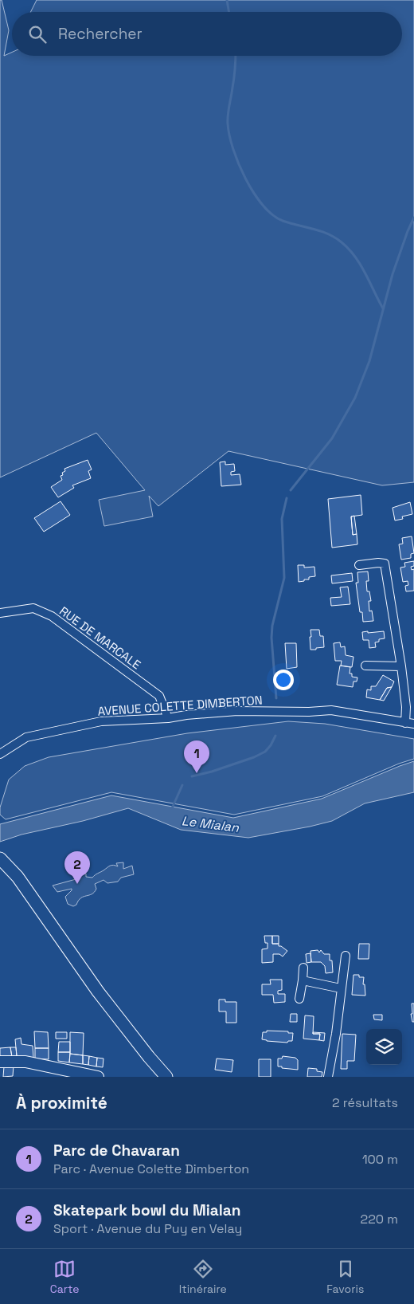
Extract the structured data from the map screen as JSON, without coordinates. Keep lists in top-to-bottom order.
{
  "streets": {
    "street": ["RUE DE MARCALE", "AVENUE COLETTE DIMBERTON"]
  },
  "crossings": [
    ["RUE DE MARCALE", "AVENUE COLETTE DIMBERTON"]
  ],
  "water": ["Le Mialan"],
  "page": {
    "search": "Rechercher",
    "pins": ["1", "2"],
    "heading": ["À proximité", "2 résultats"],
    "list": [
      {
        "mark": "1",
        "name": "Parc de Chavaran",
        "note": "Parc · Avenue Colette Dimberton",
        "value": "100 m"
      },
      {
        "mark": "2",
        "name": "Skatepark bowl du Mialan",
        "note": "Sport · Avenue du Puy en Velay",
        "value": "220 m"
      }
    ],
    "nav": ["Carte", "Itinéraire", "Favoris"]
  }
}
